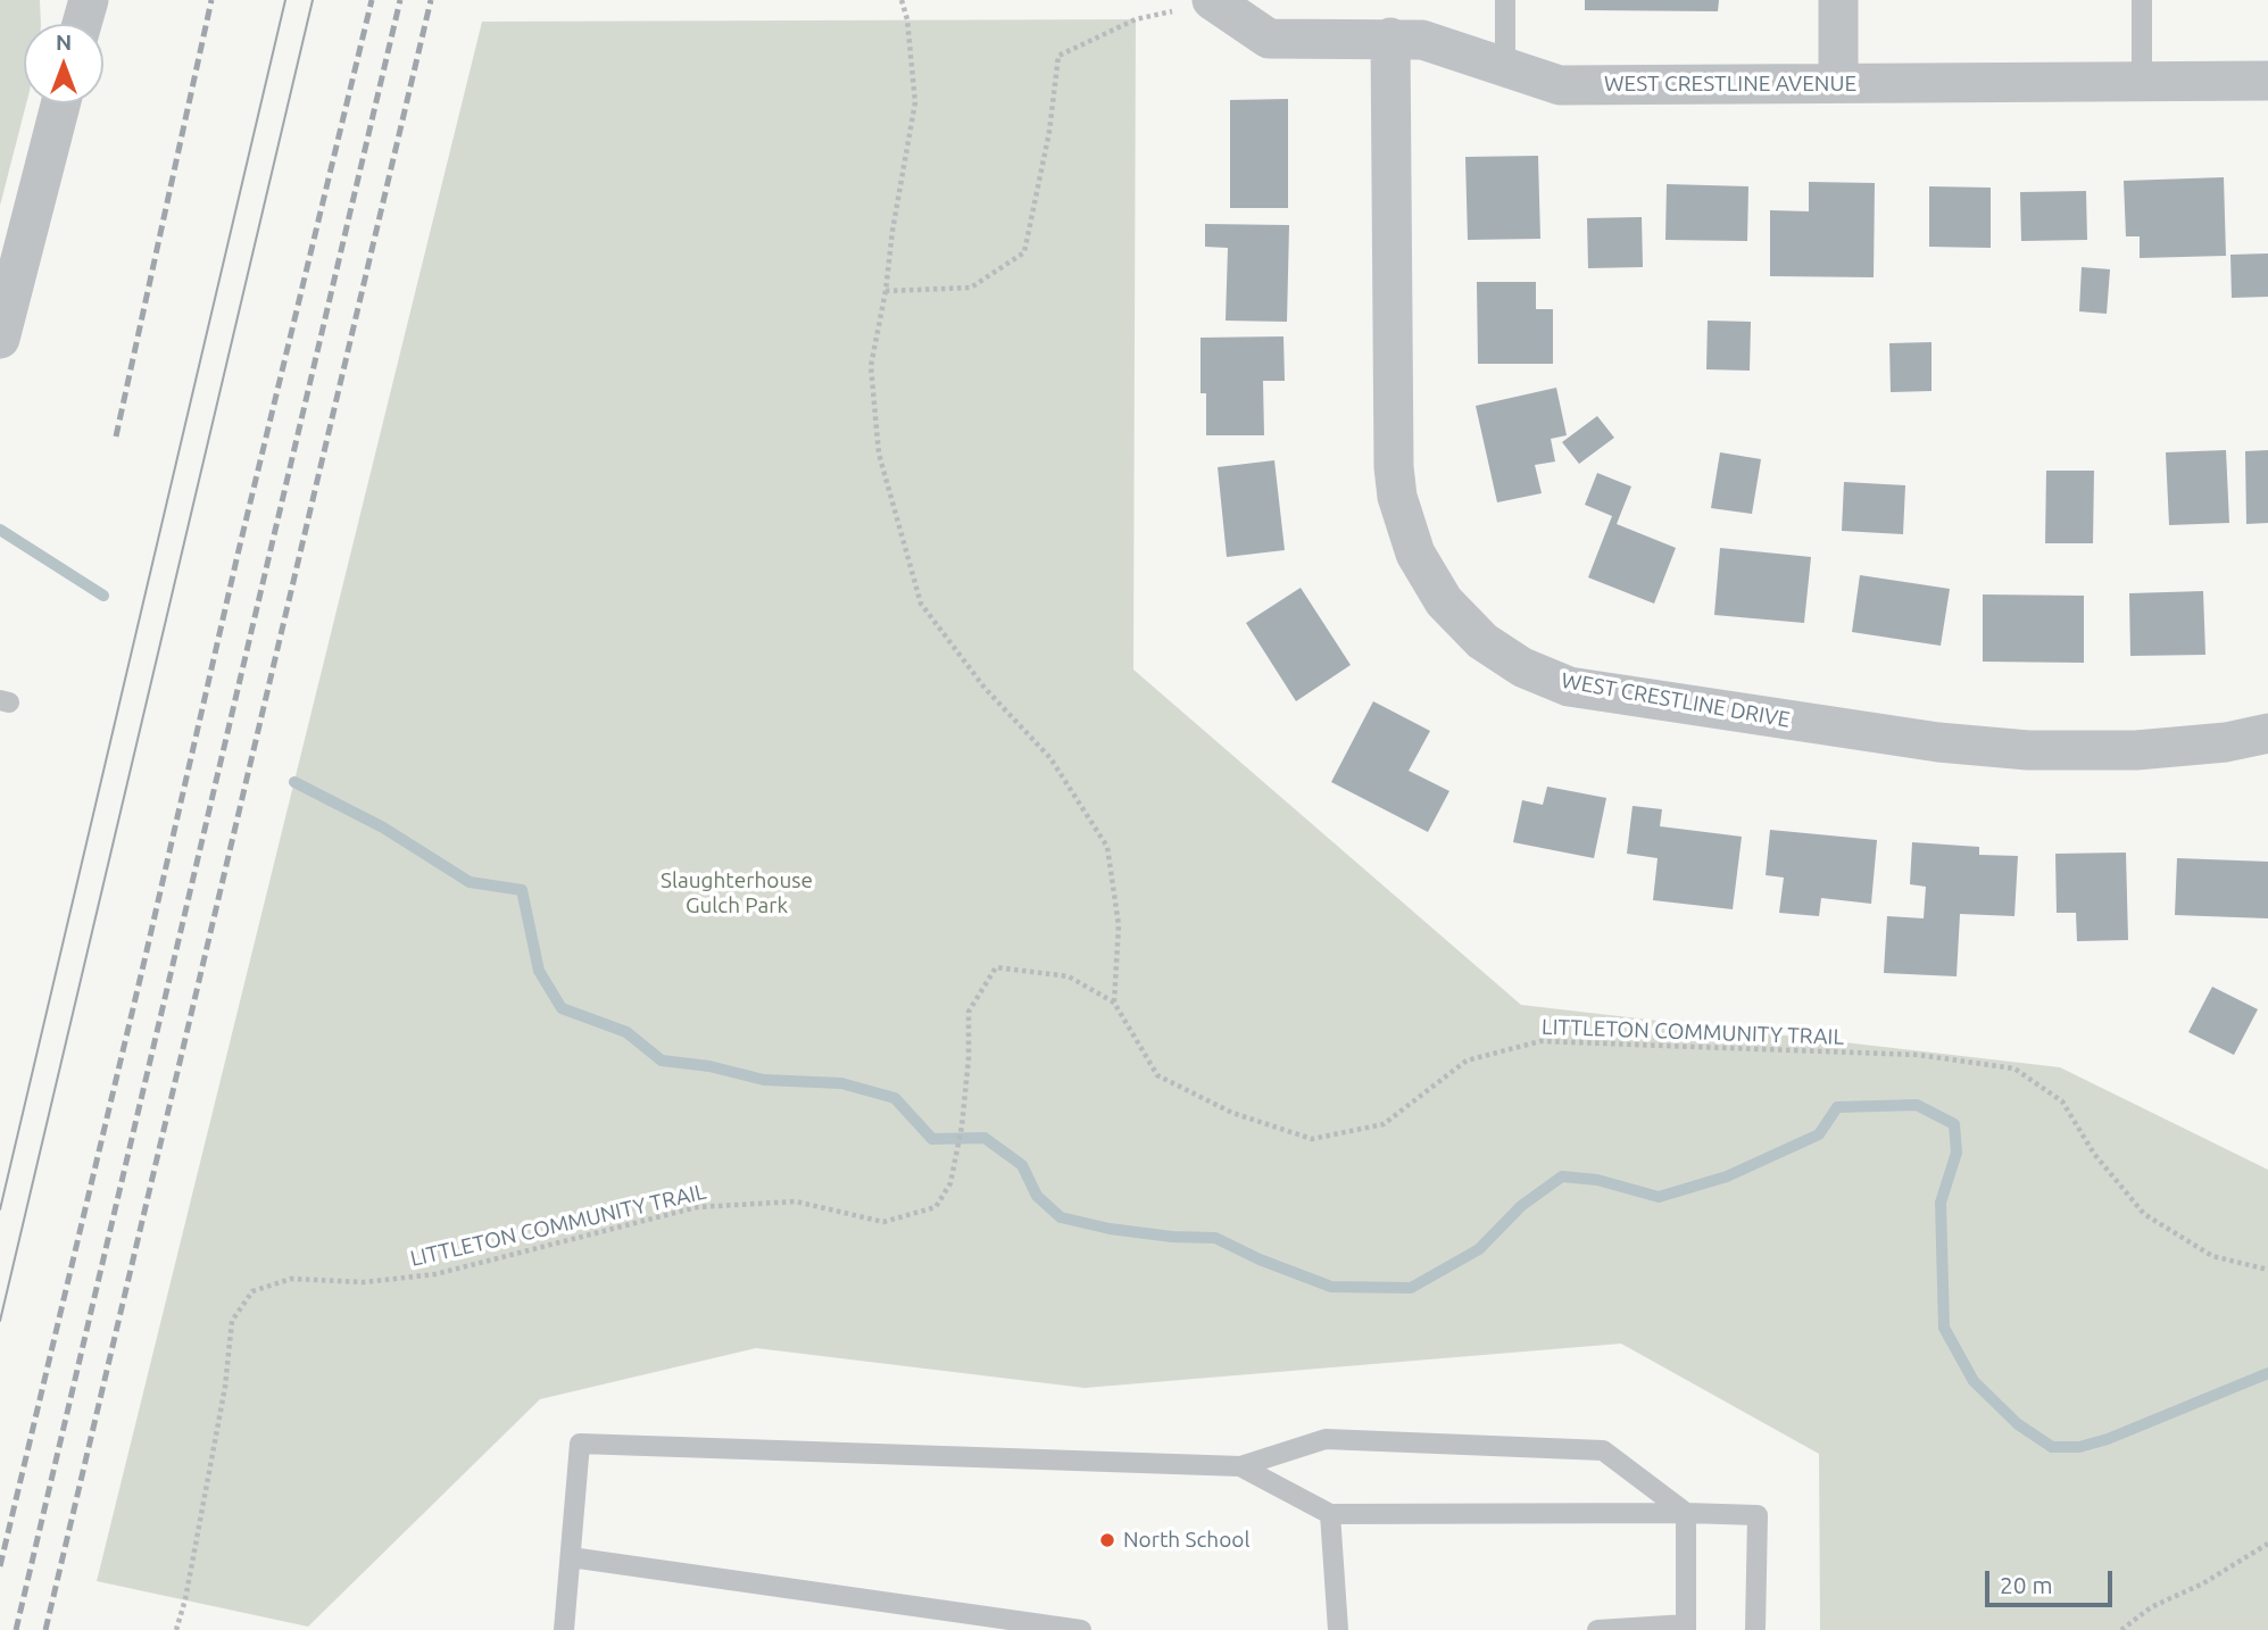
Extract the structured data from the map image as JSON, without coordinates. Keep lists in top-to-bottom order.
{
  "streets": {
    "street": ["WEST CRESTLINE AVENUE", "WEST CRESTLINE DRIVE"],
    "path": ["LITTLETON COMMUNITY TRAIL"]
  },
  "crossings": [
    ["WEST CRESTLINE AVENUE", "WEST CRESTLINE DRIVE"]
  ],
  "parks": ["Slaughterhouse Gulch Park"],
  "places": ["North School"],
  "scale_bar": "20 m",
  "north": "top"
}
